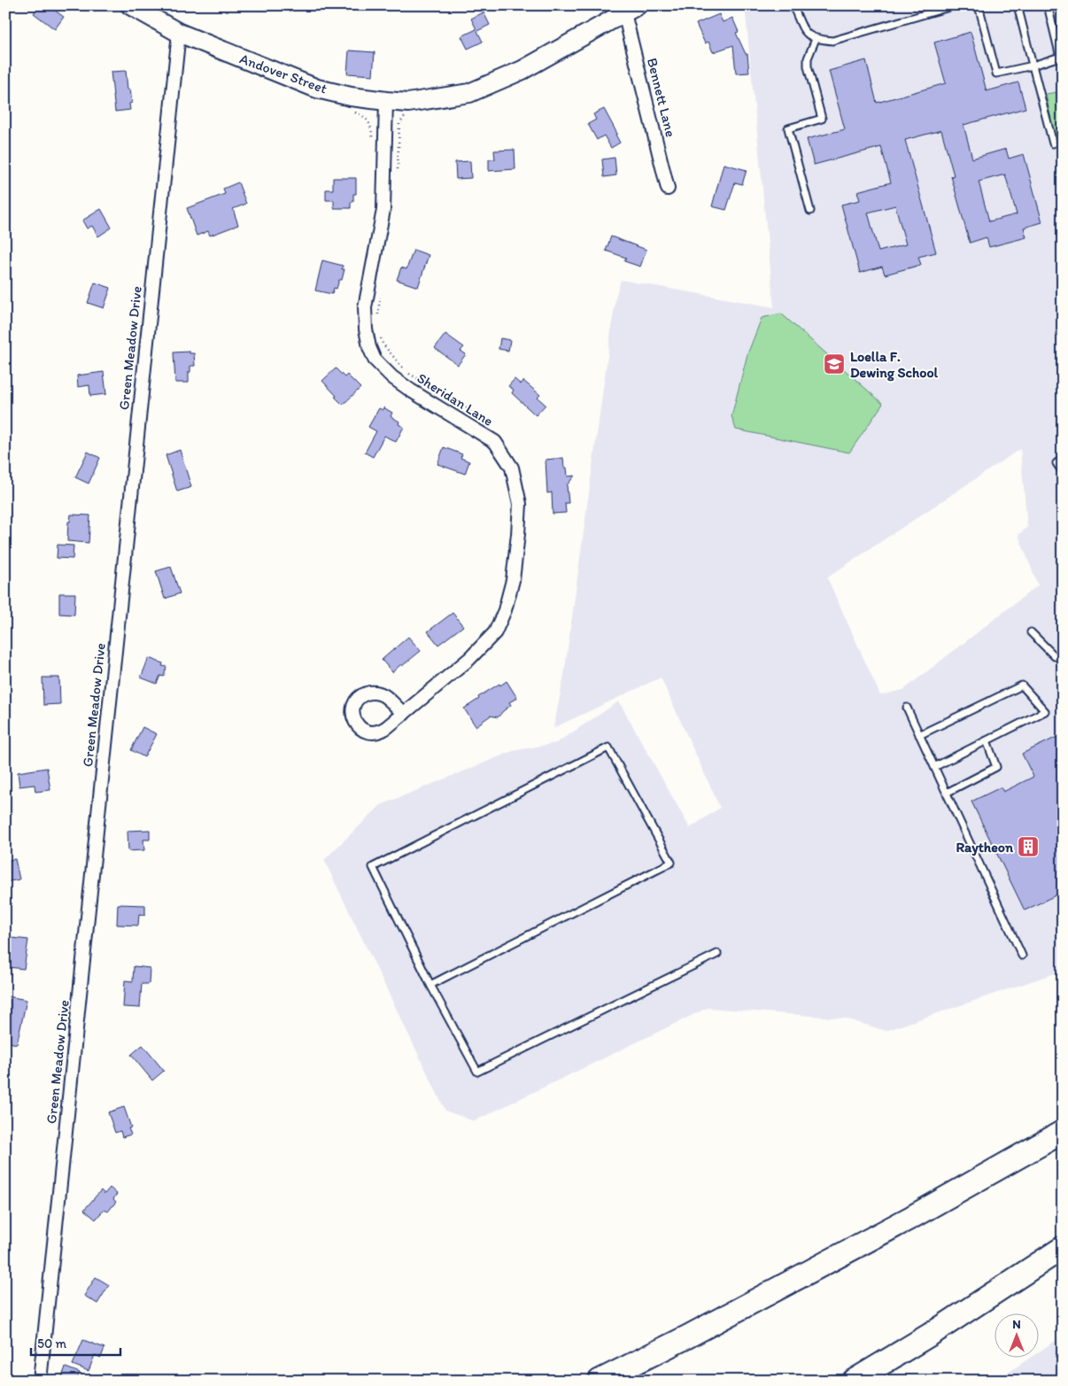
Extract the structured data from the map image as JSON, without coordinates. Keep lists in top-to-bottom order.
{
  "streets": {
    "main road": ["Andover Street"],
    "street": ["Bennett Lane", "Green Meadow Drive", "Sheridan Lane"]
  },
  "crossings": [
    ["Andover Street", "Bennett Lane"],
    ["Andover Street", "Green Meadow Drive"],
    ["Andover Street", "Sheridan Lane"]
  ],
  "places": {
    "school or university": ["Loella F. Dewing School"],
    "building": ["Raytheon"]
  },
  "scale_bar": "50 m",
  "north": "top"
}
